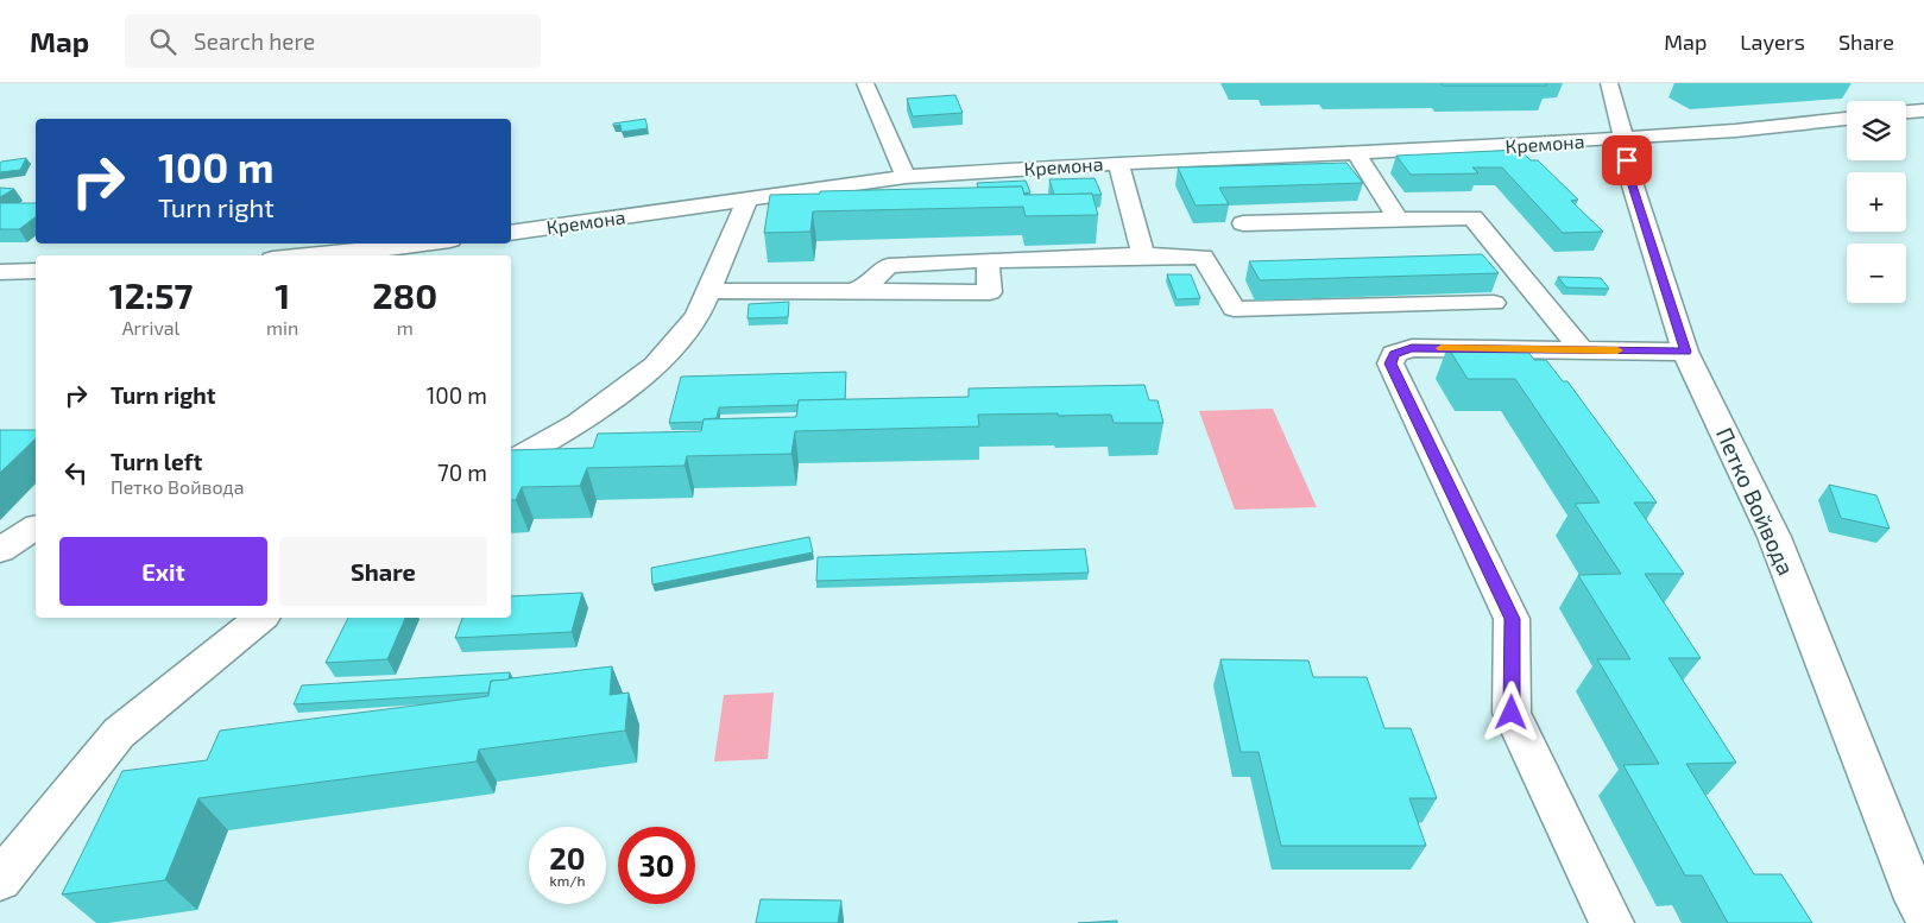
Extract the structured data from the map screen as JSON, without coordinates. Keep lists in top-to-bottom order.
{
  "streets": {
    "street": ["Кремона", "Петко Войвода"]
  },
  "crossings": [
    ["Кремона", "Петко Войвода"]
  ],
  "page": {
    "header": "Map",
    "search": "Search here",
    "nav": ["Map", "Layers", "Share"],
    "map_buttons": ["+", "−"],
    "turn": ["100 m", "Turn right"],
    "eta": [
      "12:57",
      "Arrival",
      "1",
      "min",
      "280",
      "m"
    ],
    "list": [
      {
        "name": "Turn right",
        "value": "100 m"
      },
      {
        "name": "Turn left",
        "note": "Петко Войвода",
        "value": "70 m"
      }
    ],
    "buttons": ["Exit", "Share"],
    "speed": "20 km/h",
    "limit": "30"
  }
}
